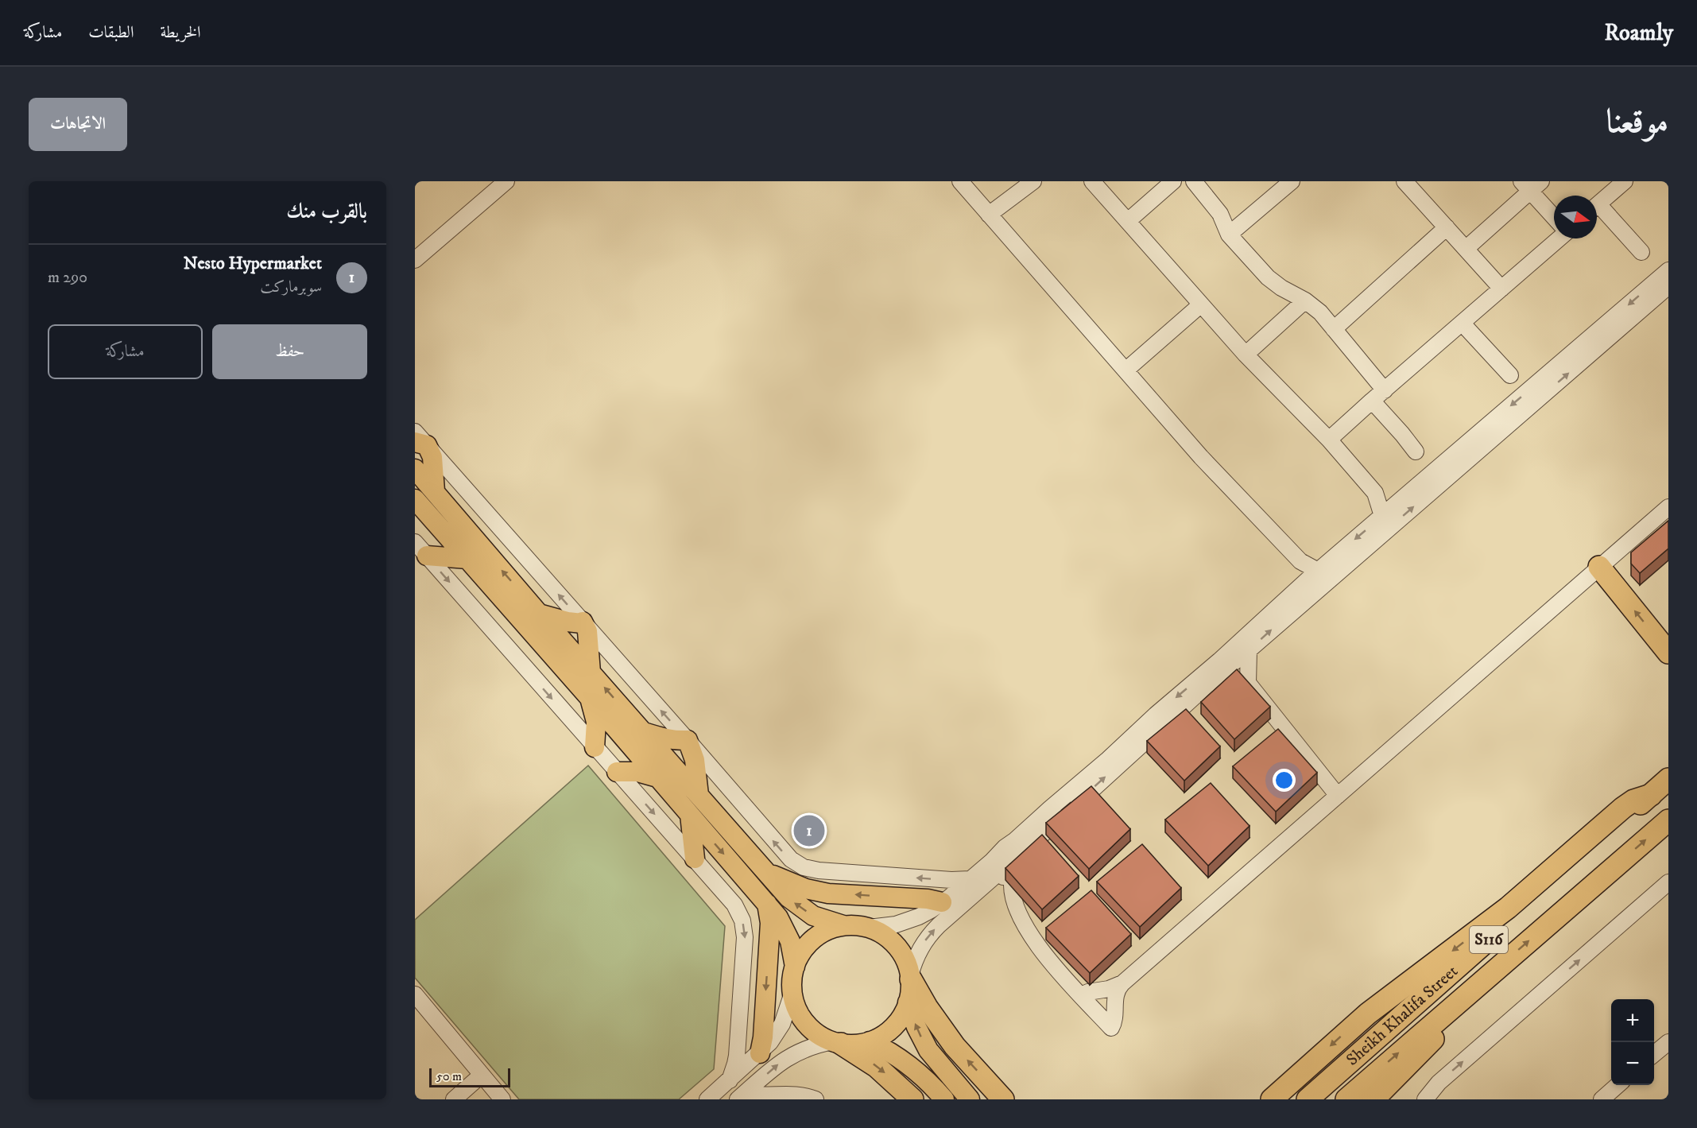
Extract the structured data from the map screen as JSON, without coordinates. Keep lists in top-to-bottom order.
{
  "streets": {
    "highway": ["S116", "Sheikh Khalifa Street"]
  },
  "scale_bar": "50 m",
  "north": "right",
  "page": {
    "header": "Roamly",
    "nav": ["الخريطة", "الطبقات", "مشاركة"],
    "title": "موقعنا",
    "buttons": [
      "الاتجاهات",
      ["حفظ", "مشاركة"]
    ],
    "heading": "بالقرب منك",
    "list": [
      {
        "mark": "1",
        "name": "Nesto Hypermarket",
        "note": "سوبرماركت",
        "value": "290 m"
      }
    ],
    "pins": "1",
    "map_buttons": ["+", "−"],
    "scale": "50 m"
  }
}
